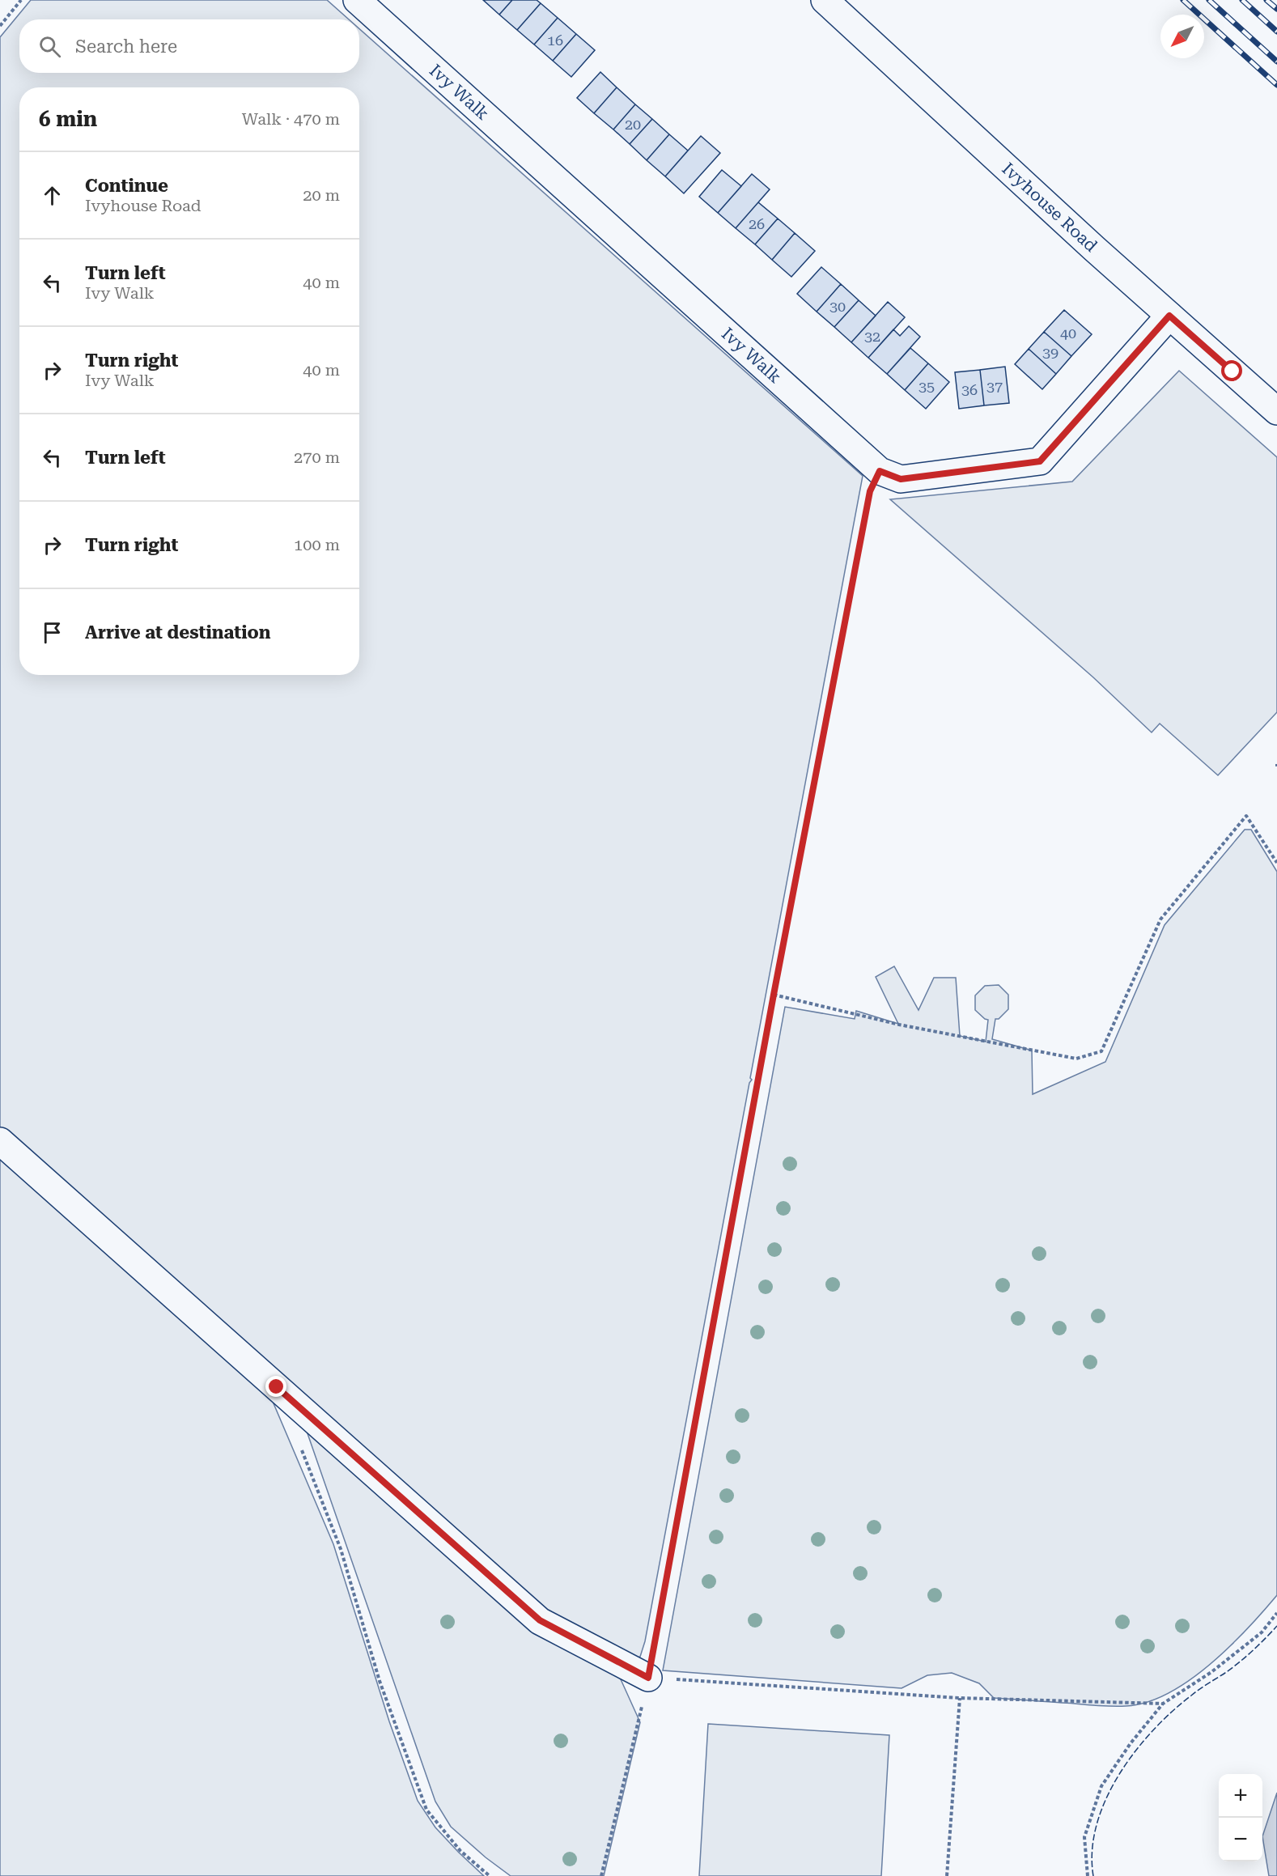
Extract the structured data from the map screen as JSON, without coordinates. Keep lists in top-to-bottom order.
{
  "streets": {
    "street": ["Ivy Walk", "Ivyhouse Road"]
  },
  "crossings": [
    ["Ivy Walk", "Ivyhouse Road"]
  ],
  "house_numbers": [
    "16",
    "20",
    "26",
    "30",
    "40",
    "32",
    "39",
    "35",
    "37",
    "36"
  ],
  "north": "bottom left",
  "page": {
    "search": "Search here",
    "heading": ["6 min", "Walk · 470 m"],
    "list": [
      ["Continue", "Ivyhouse Road", "20 m"],
      ["Turn left", "Ivy Walk", "40 m"],
      ["Turn right", "Ivy Walk", "40 m"],
      ["Turn left", "270 m"],
      ["Turn right", "100 m"],
      "Arrive at destination"
    ],
    "map_buttons": ["+", "−"]
  }
}
